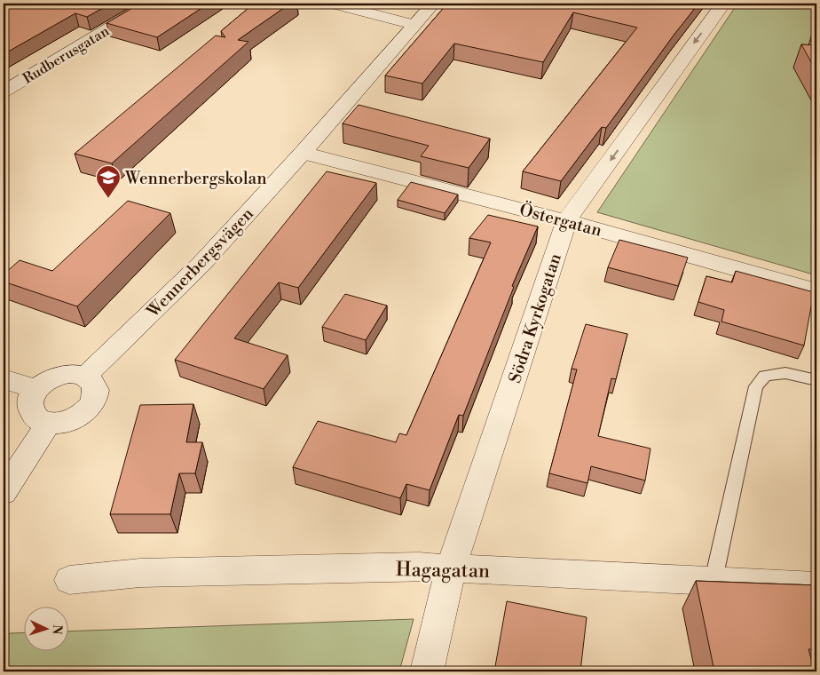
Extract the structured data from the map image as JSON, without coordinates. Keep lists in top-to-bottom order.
{
  "streets": {
    "street": [
      "Rudberusgatan",
      "Östergatan",
      "Wennerbergsvägen",
      "Södra Kyrkogatan",
      "Hagagatan"
    ]
  },
  "crossings": [
    ["Östergatan", "Wennerbergsvägen"],
    ["Östergatan", "Södra Kyrkogatan"],
    ["Södra Kyrkogatan", "Hagagatan"]
  ],
  "one_way": ["Södra Kyrkogatan"],
  "places": {
    "school or university": ["Wennerbergskolan"]
  },
  "north": "right"
}
